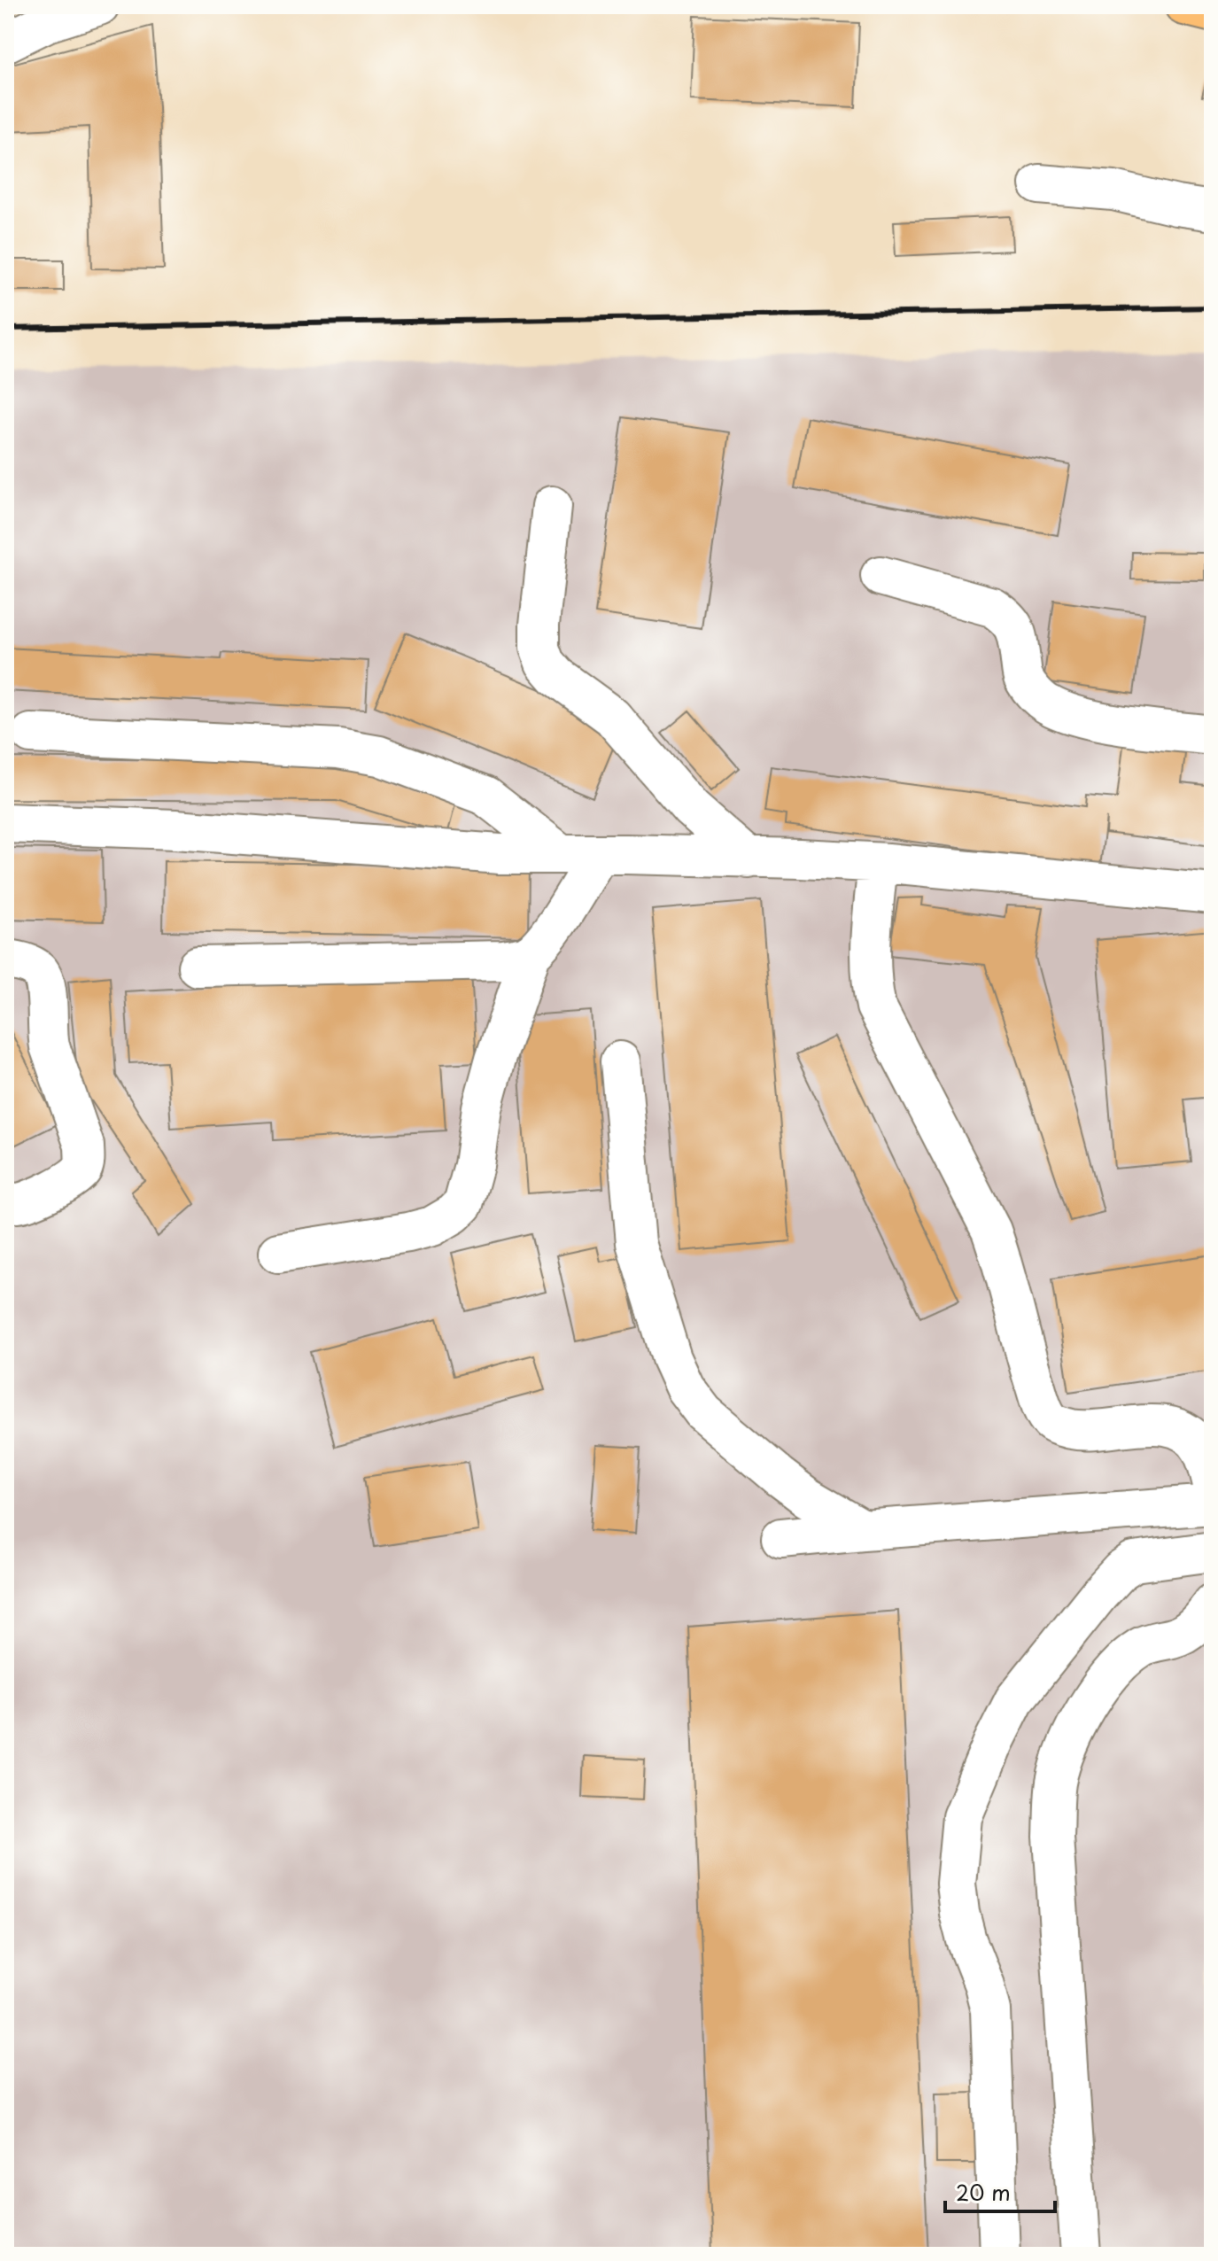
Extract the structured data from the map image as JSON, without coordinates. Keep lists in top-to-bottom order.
{
  "scale_bar": "20 m"
}
